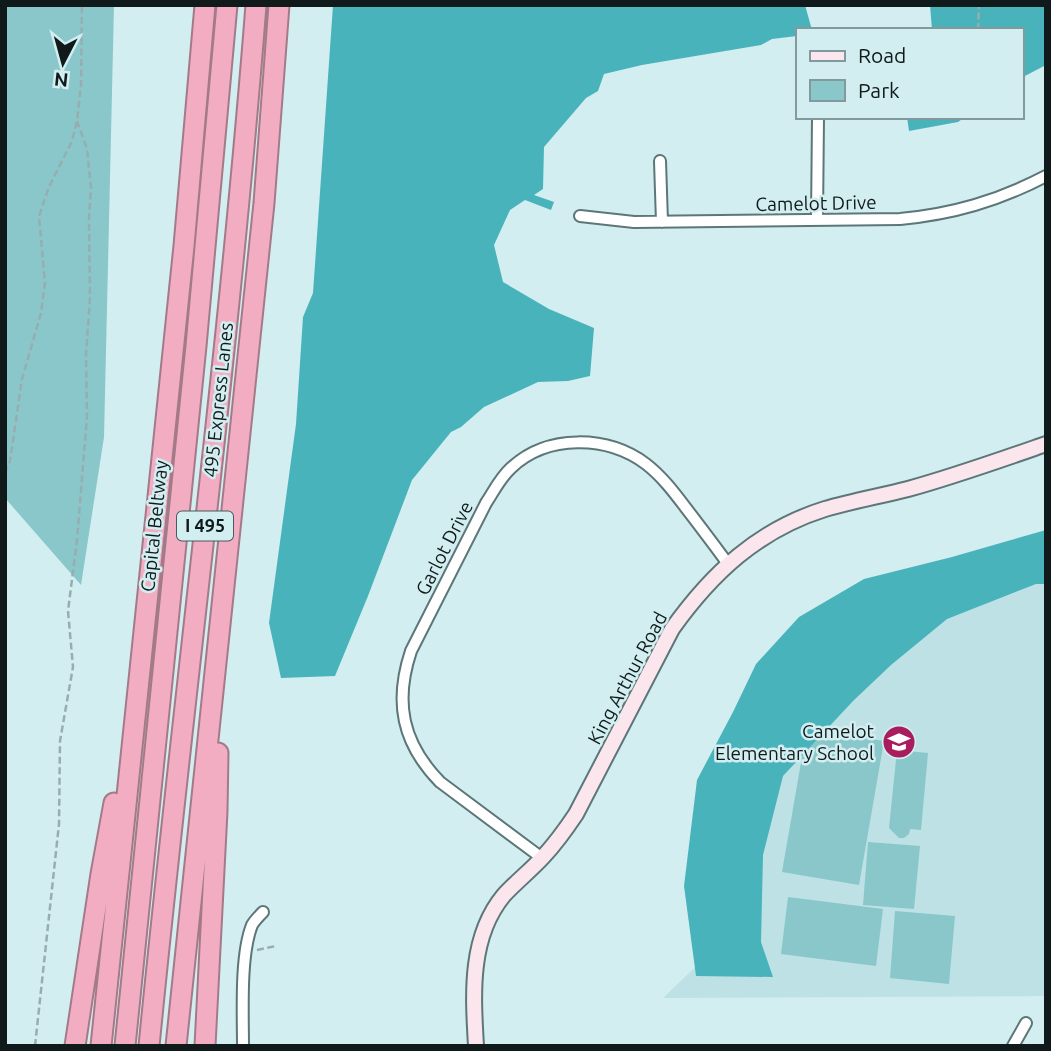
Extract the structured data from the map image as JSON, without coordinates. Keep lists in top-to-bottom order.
{
  "streets": {
    "highway": ["495 Express Lanes", "Capital Beltway", "I 495"],
    "street": ["Camelot Drive", "Garlot Drive", "King Arthur Road"]
  },
  "crossings": [
    ["Garlot Drive", "King Arthur Road"]
  ],
  "places": {
    "school or university": ["Camelot Elementary School"]
  },
  "legend": ["Road", "Park"],
  "north": "bottom"
}
